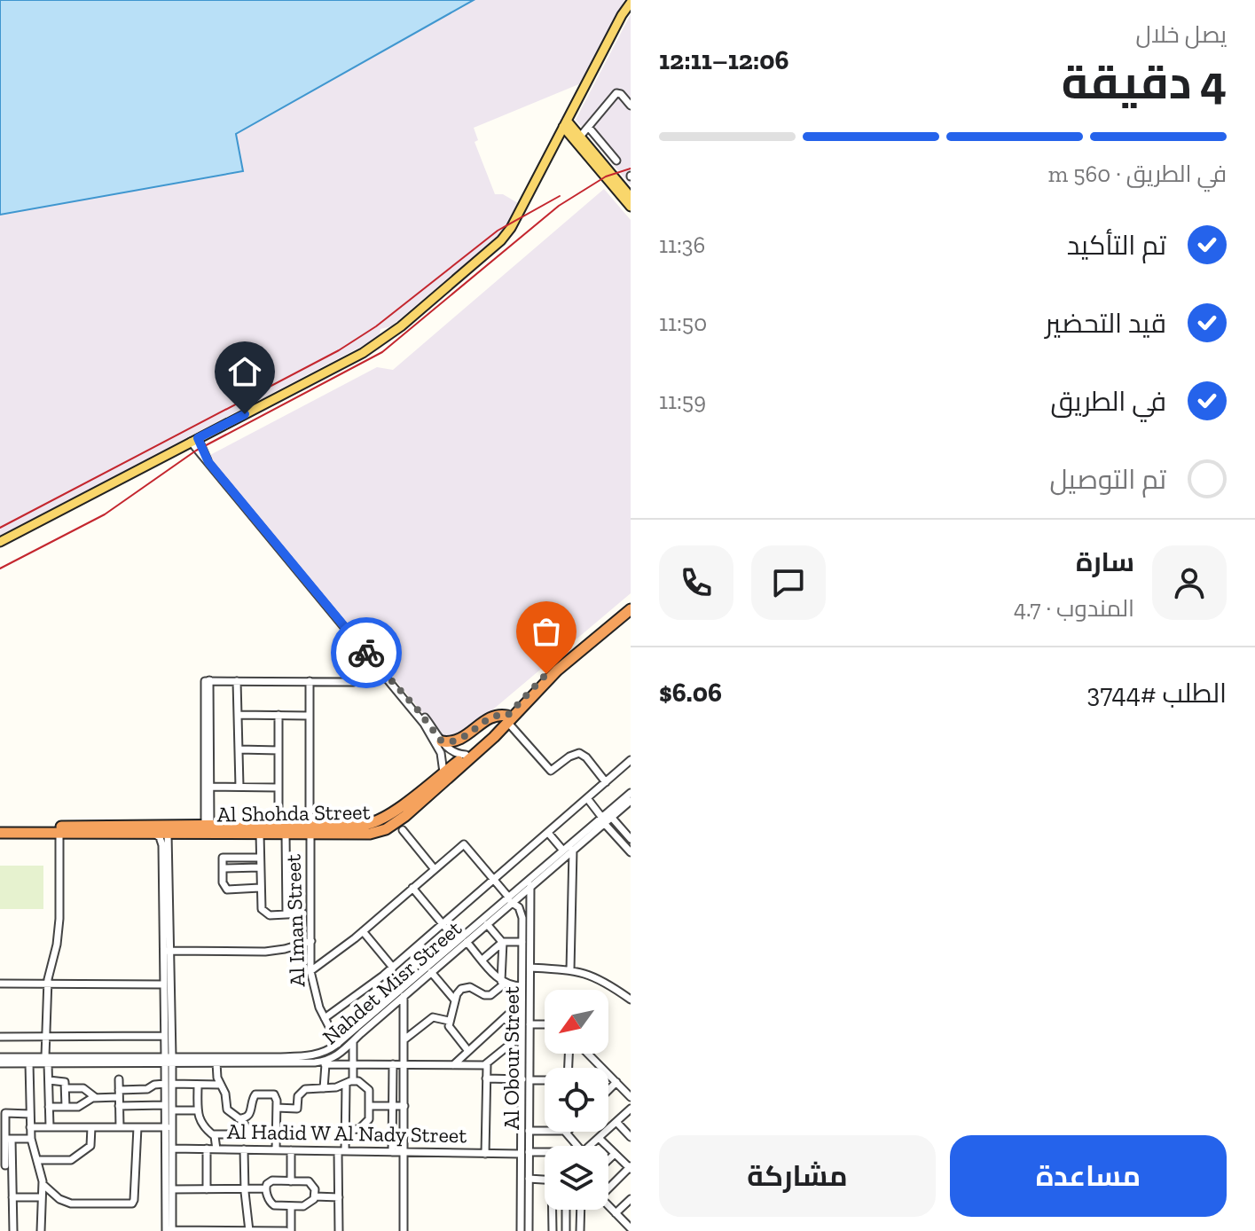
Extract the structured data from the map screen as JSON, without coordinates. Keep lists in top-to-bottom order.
{
  "streets": {
    "highway": ["Al Shohda Street"],
    "street": [
      "Al Iman Street",
      "Nahdet Misr Street",
      "Al Obour Street",
      "Al Hadid W Al Nady Street"
    ]
  },
  "crossings": [
    ["Al Shohda Street", "Al Iman Street"],
    ["Al Iman Street", "Nahdet Misr Street"],
    ["Nahdet Misr Street", "Al Obour Street"],
    ["Al Obour Street", "Al Hadid W Al Nady Street"]
  ],
  "north": "bottom left",
  "page": {
    "heading": ["4 دقيقة", "يصل خلال", "12:06–12:11"],
    "panel": [
      "سارة",
      "المندوب · 4.7",
      "الطلب #3744",
      "$6.06"
    ],
    "bar": "في الطريق · 560 m",
    "list": [
      ["تم التأكيد", "11:36"],
      ["قيد التحضير", "11:50"],
      ["في الطريق", "11:59"],
      "تم التوصيل"
    ],
    "buttons": ["مساعدة", "مشاركة"]
  }
}
